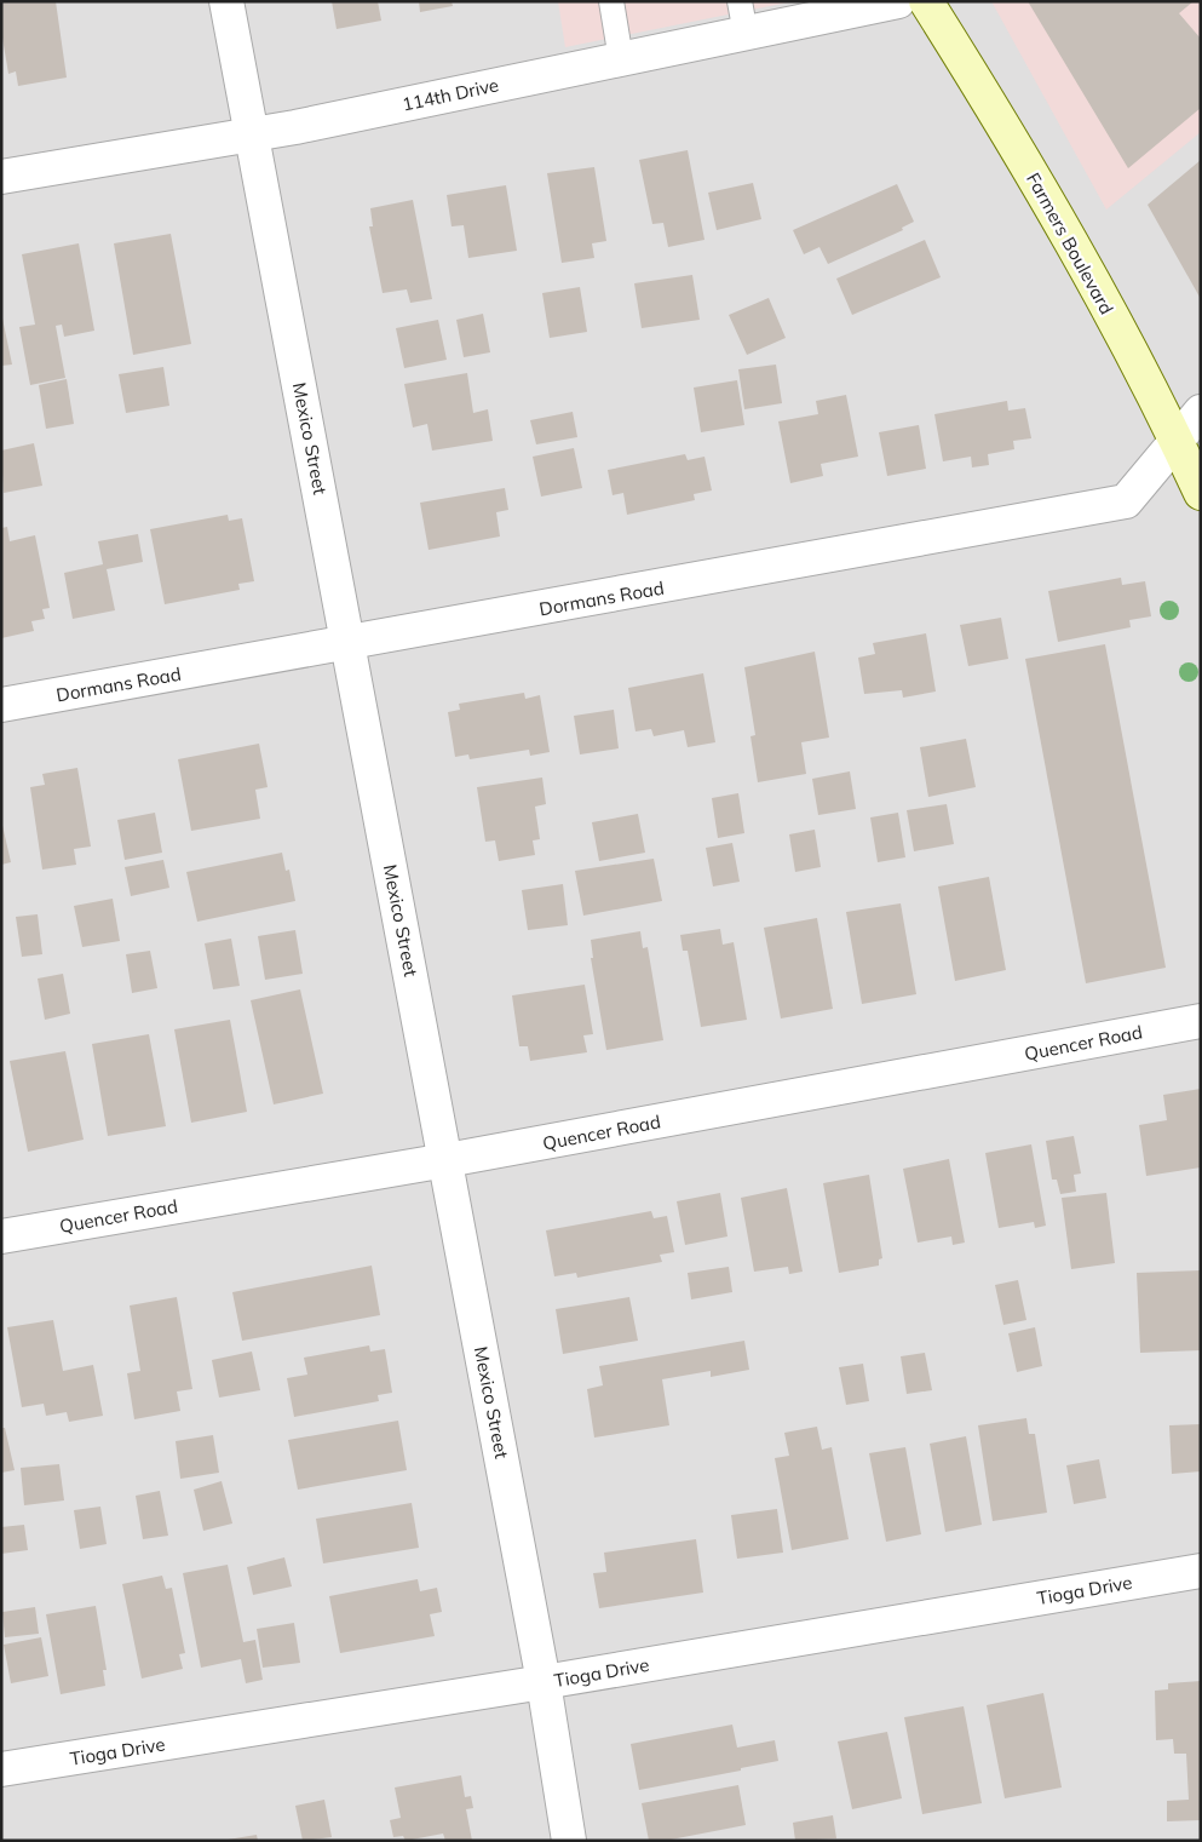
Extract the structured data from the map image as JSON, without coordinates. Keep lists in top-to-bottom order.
{
  "streets": {
    "main road": ["Farmers Boulevard"],
    "street": [
      "114th Drive",
      "Mexico Street",
      "Dormans Road",
      "Quencer Road",
      "Tioga Drive"
    ]
  },
  "crossings": [
    ["114th Drive", "Mexico Street"],
    ["Farmers Boulevard", "Dormans Road"],
    ["Mexico Street", "Dormans Road"],
    ["Mexico Street", "Quencer Road"],
    ["Mexico Street", "Tioga Drive"]
  ]
}
